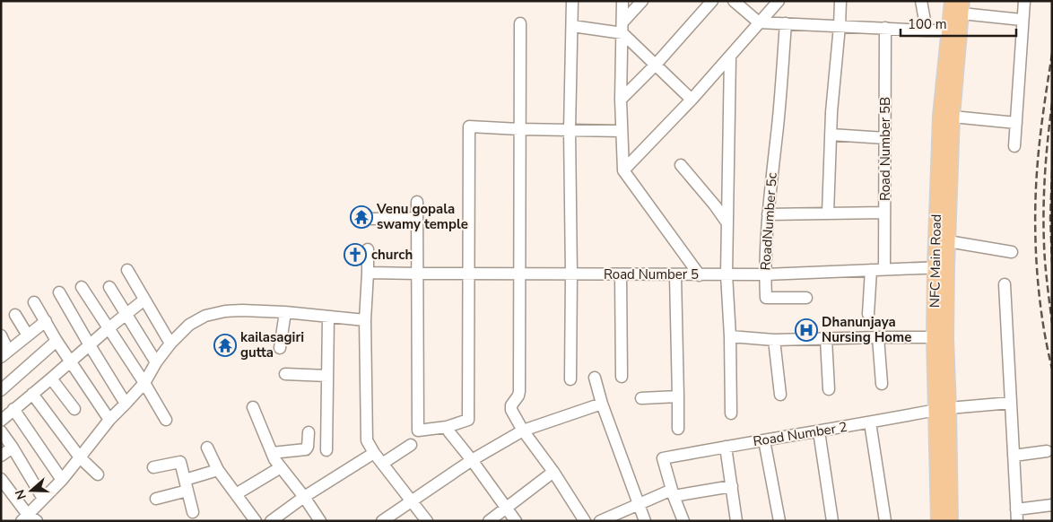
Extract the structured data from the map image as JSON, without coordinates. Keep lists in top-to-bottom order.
{
  "streets": {
    "main road": ["NFC Main Road"],
    "street": [
      "Road Number 5B",
      "RoadNumber 5c",
      "Road Number 5",
      "Road Number 2"
    ]
  },
  "crossings": [
    ["Road Number 5B", "Road Number 5"],
    ["RoadNumber 5c", "Road Number 5"],
    ["NFC Main Road", "Road Number 5"],
    ["NFC Main Road", "Road Number 2"]
  ],
  "places": {
    "temple": ["Venu gopala swamy temple", "kailasagiri gutta"],
    "church": ["church"],
    "hospital": ["Dhanunjaya Nursing Home"]
  },
  "scale_bar": "100 m",
  "north": "left"
}
